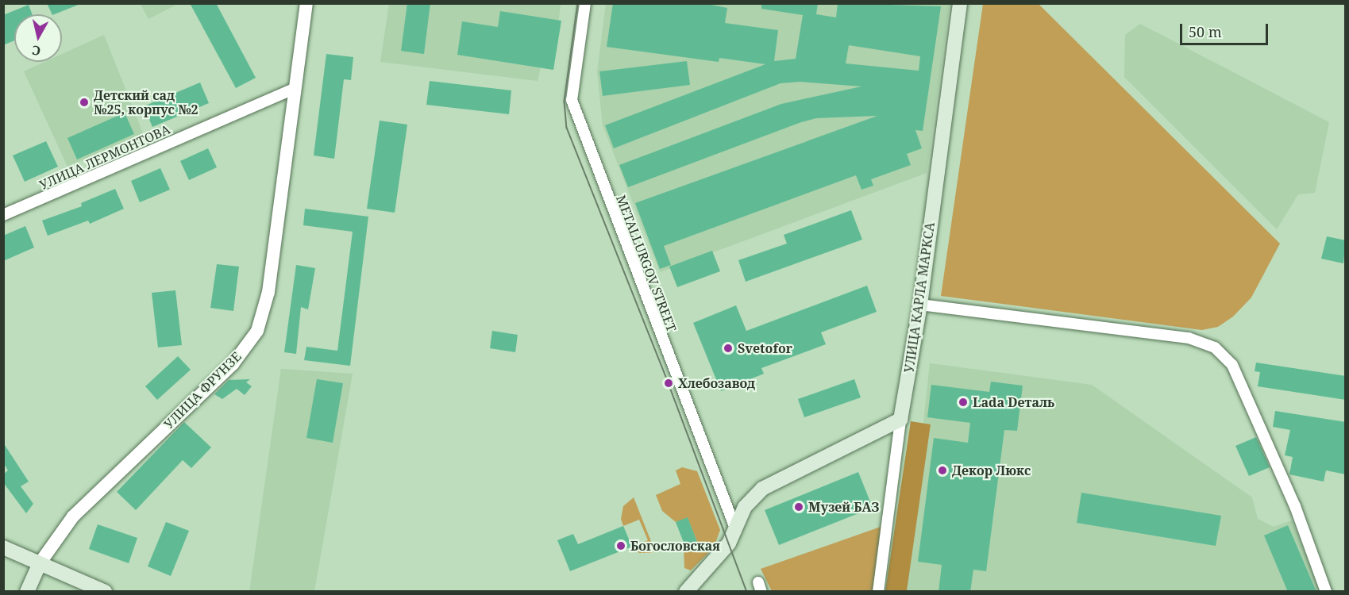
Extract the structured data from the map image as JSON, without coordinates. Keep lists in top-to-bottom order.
{
  "streets": {
    "main road": ["УЛИЦА КАРЛА МАРКСА", "УЛИЦА ФРУНЗЕ"],
    "street": ["УЛИЦА ЛЕРМОНТОВА", "METALLURGOV STREET"]
  },
  "crossings": [
    ["УЛИЦА ЛЕРМОНТОВА", "УЛИЦА ФРУНЗЕ"]
  ],
  "places": [
    "Детский сад №25, корпус №2",
    "Svetofor",
    "Хлебозавод",
    "Lada Dеталь",
    "Декор Люкс",
    "Музей БАЗ",
    "Богословская"
  ],
  "scale_bar": "50 m",
  "north": "bottom"
}
